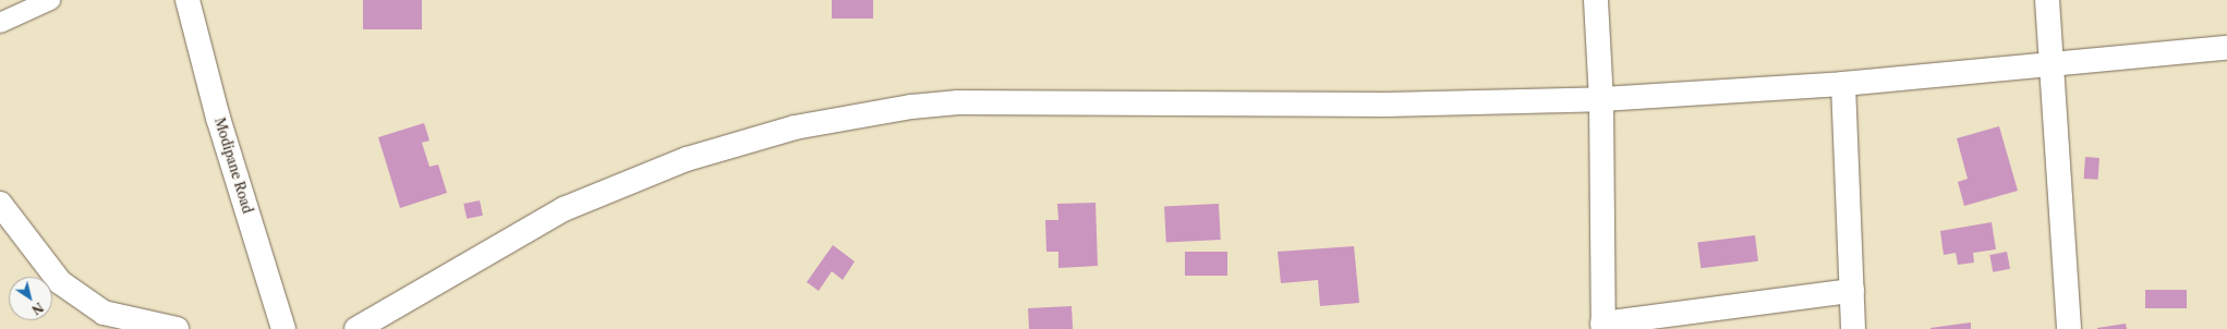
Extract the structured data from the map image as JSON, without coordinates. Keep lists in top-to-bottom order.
{
  "streets": {
    "street": ["Modipane Road"]
  },
  "north": "bottom right"
}
